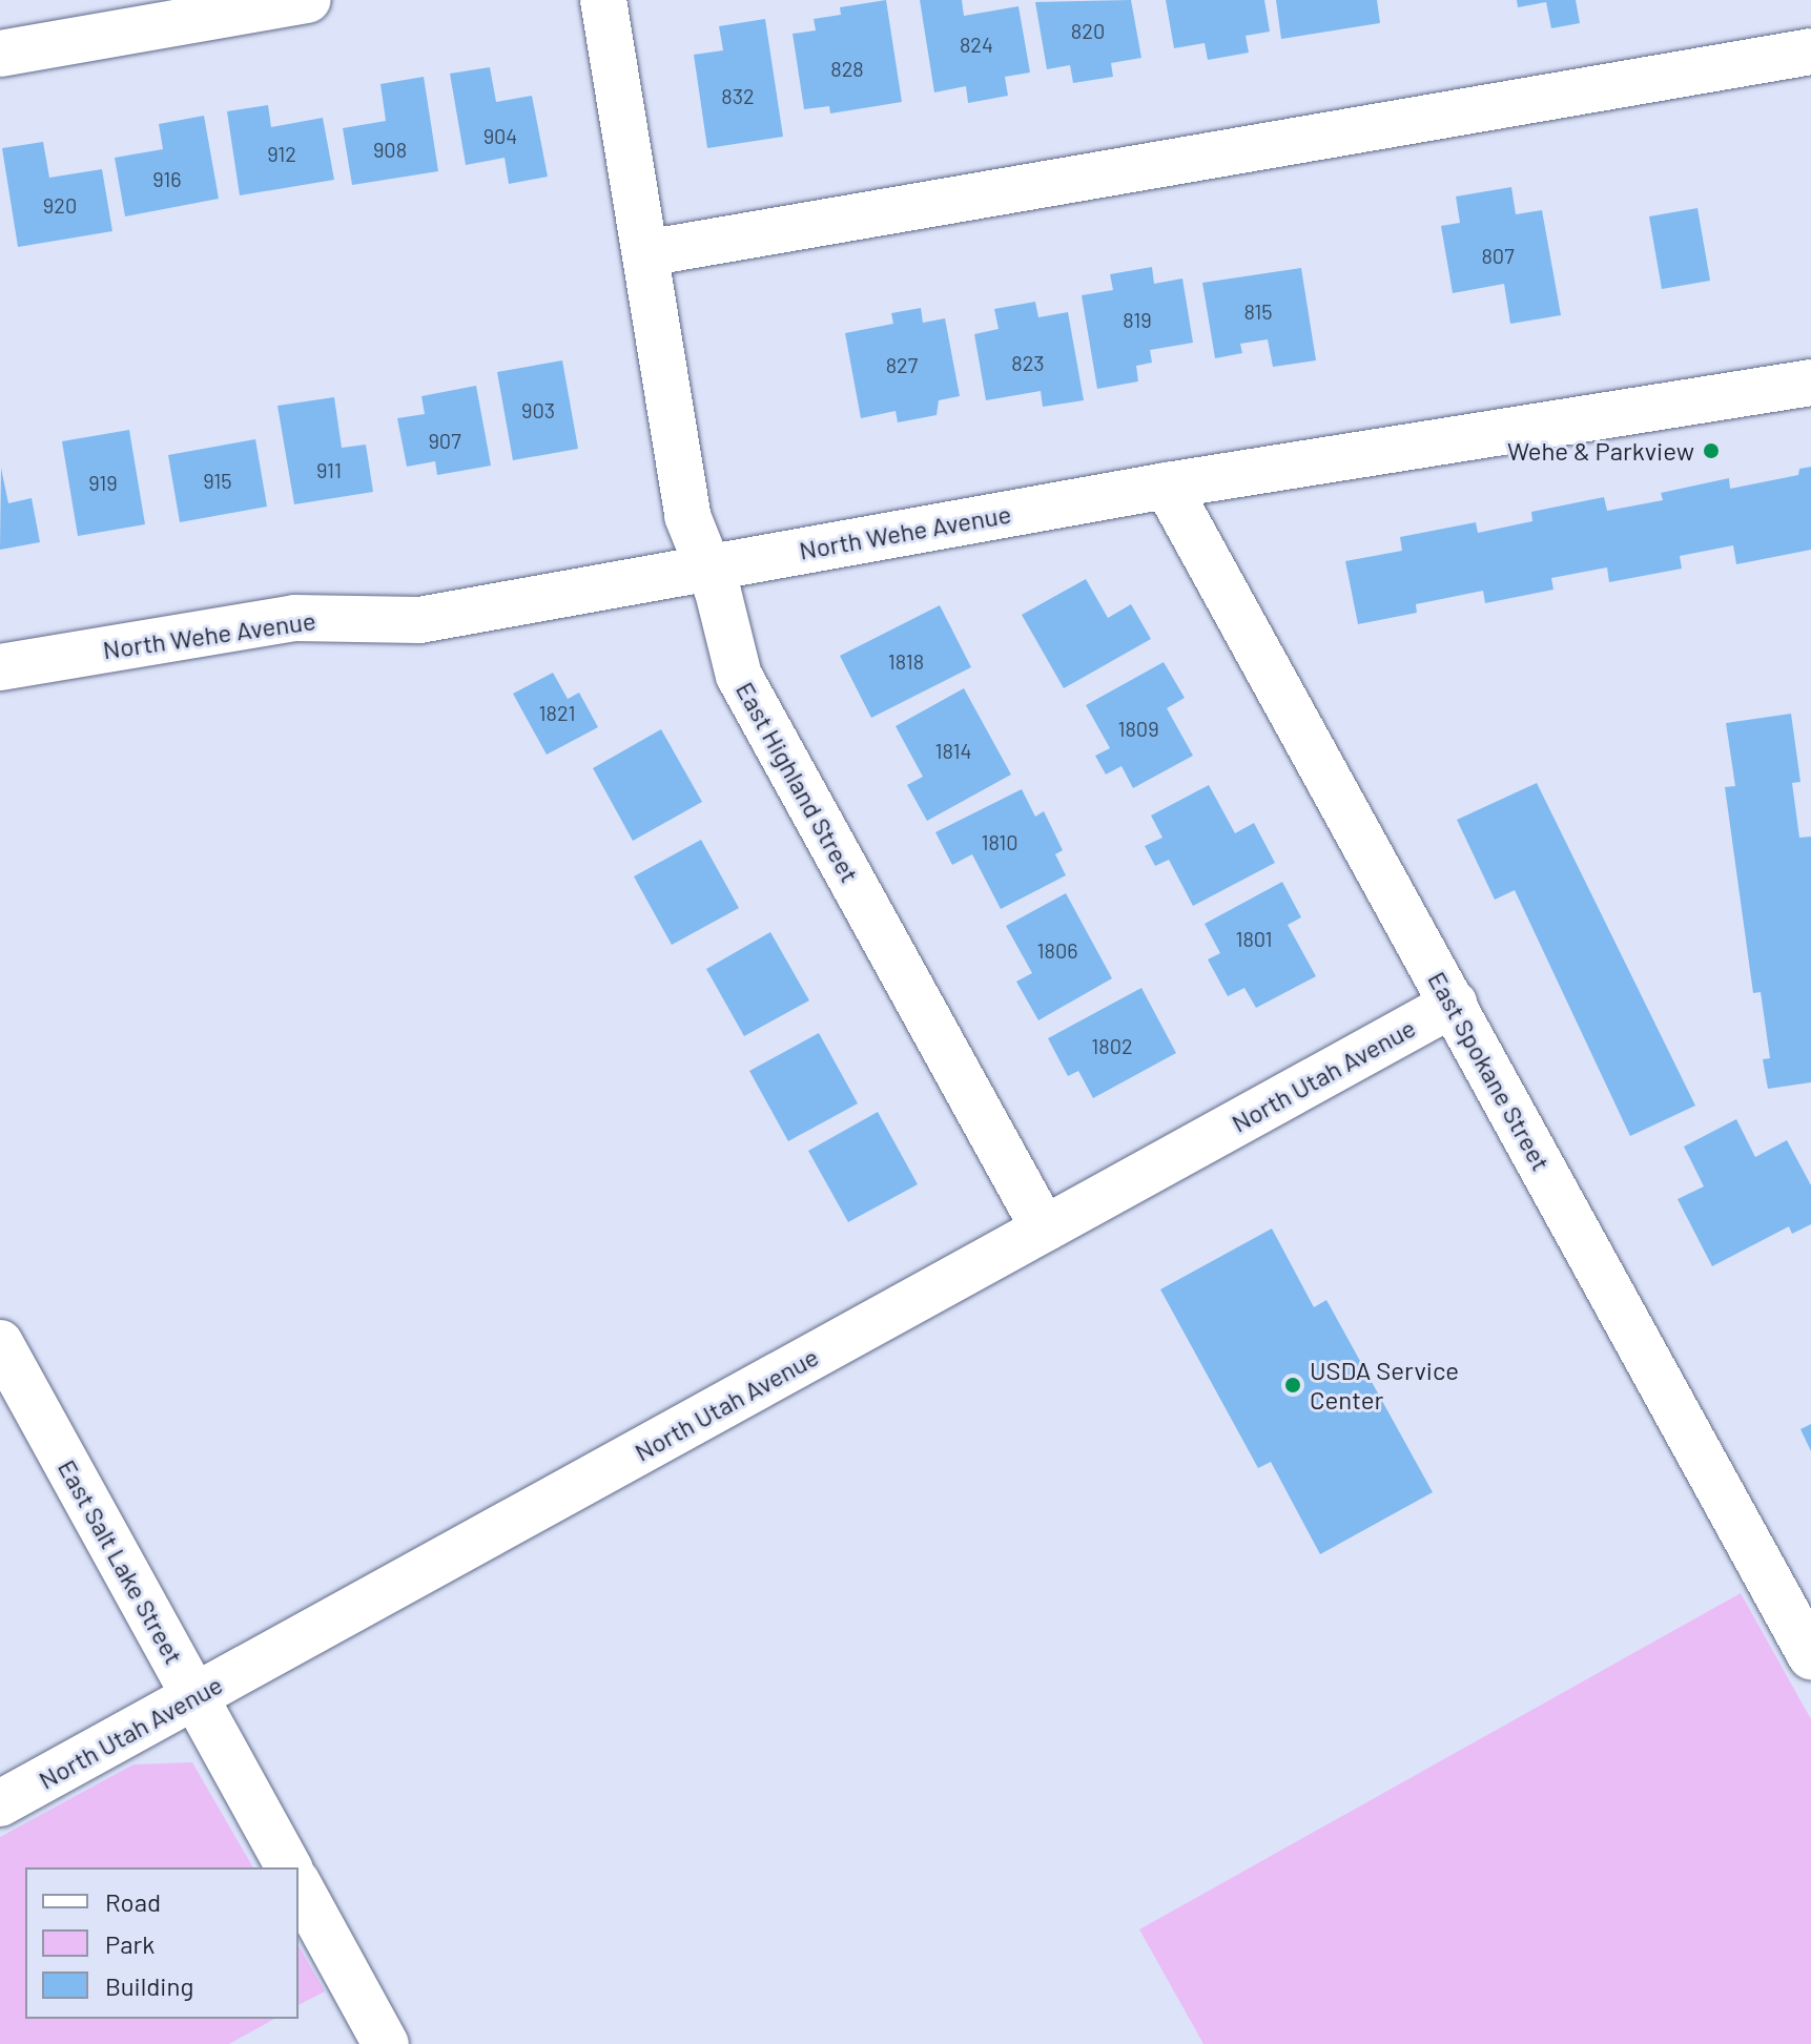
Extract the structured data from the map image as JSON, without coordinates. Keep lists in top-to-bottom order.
{
  "streets": {
    "street": [
      "North Wehe Avenue",
      "East Highland Street",
      "East Spokane Street",
      "North Utah Avenue",
      "East Salt Lake Street"
    ]
  },
  "crossings": [
    ["North Wehe Avenue", "East Highland Street"],
    ["North Wehe Avenue", "East Spokane Street"],
    ["East Highland Street", "North Utah Avenue"],
    ["East Spokane Street", "North Utah Avenue"],
    ["North Utah Avenue", "East Salt Lake Street"]
  ],
  "places": ["Wehe & Parkview", "USDA Service Center"],
  "house_numbers": [
    "820",
    "824",
    "828",
    "832",
    "904",
    "908",
    "912",
    "916",
    "920",
    "807",
    "815",
    "819",
    "823",
    "827",
    "903",
    "907",
    "911",
    "915",
    "919",
    "1818",
    "1821",
    "1809",
    "1814",
    "1810",
    "1801",
    "1806",
    "1802"
  ],
  "legend": ["Road", "Park", "Building"]
}
